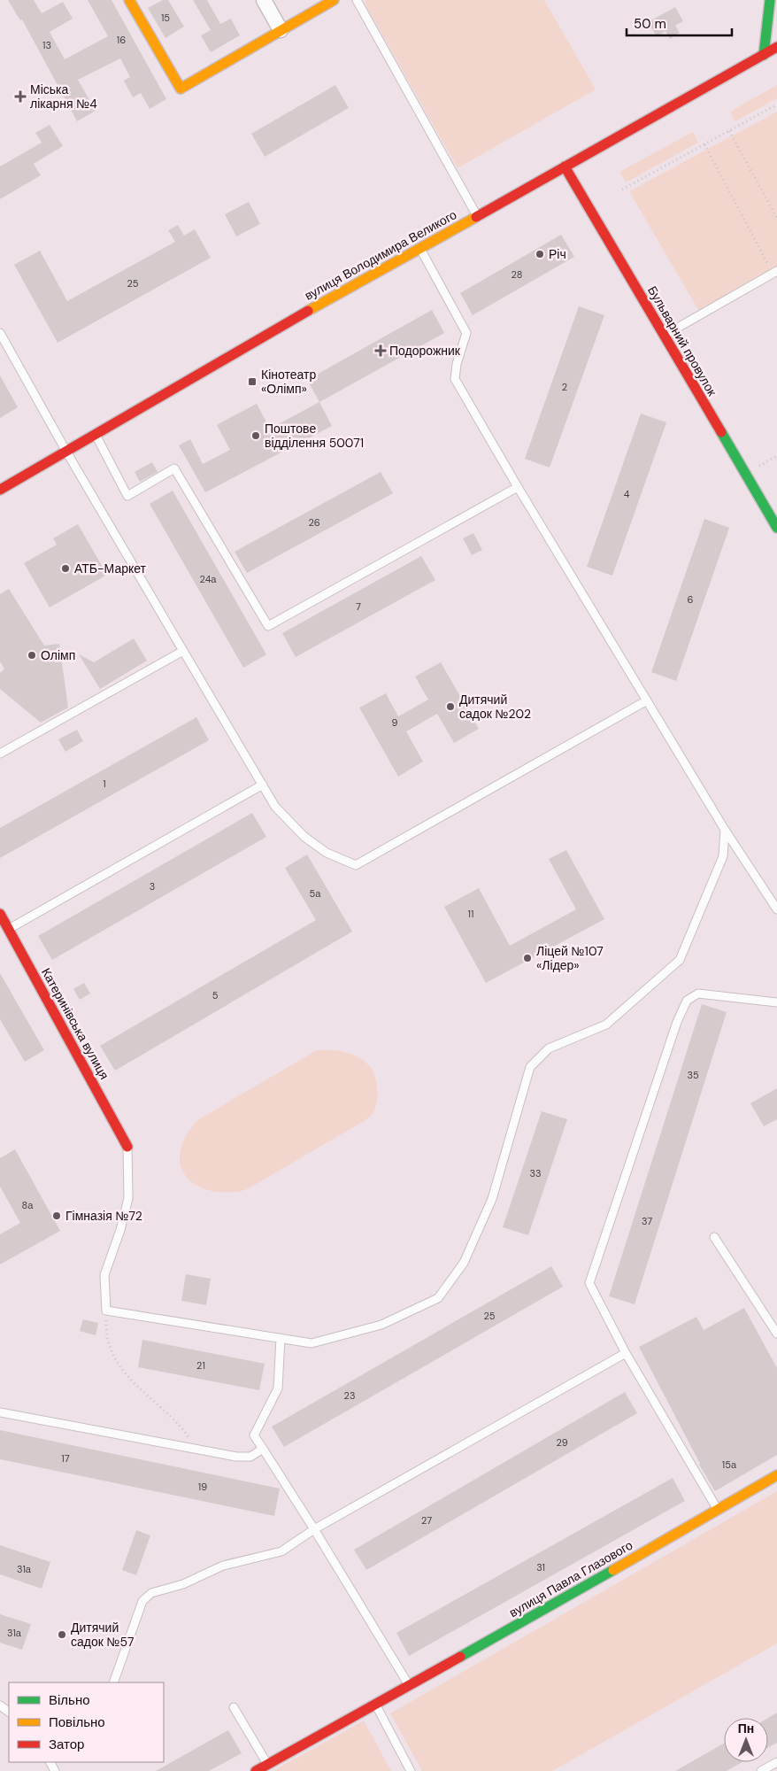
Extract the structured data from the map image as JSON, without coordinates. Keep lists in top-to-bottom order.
{
  "streets": {
    "street": [
      "вулиця Володимира Великого",
      "Бульварний провулок",
      "Катеринівська вулиця",
      "вулиця Павла Глазового"
    ]
  },
  "crossings": [
    ["вулиця Володимира Великого", "Бульварний провулок"]
  ],
  "places": {
    "health": ["Міська лікарня №4", "Подорожник"],
    "other": [
      "Річ",
      "Поштове відділення 50071",
      "АТБ-Маркет",
      "Олімп",
      "Дитячий садок №202",
      "Ліцей №107 «Лідер»",
      "Гімназія №72",
      "Дитячий садок №57"
    ],
    "transit": ["Кінотеатр «Олімп»"]
  },
  "house_numbers": [
    "15",
    "16",
    "13",
    "28",
    "25",
    "2",
    "4",
    "26",
    "24а",
    "6",
    "7",
    "9",
    "1",
    "3",
    "5а",
    "11",
    "5",
    "35",
    "33",
    "8а",
    "37",
    "25",
    "21",
    "23",
    "29",
    "17",
    "15а",
    "19",
    "27",
    "31",
    "31а",
    "31а"
  ],
  "legend": ["Вільно", "Повільно", "Затор"],
  "scale_bar": "50 m",
  "north": "top"
}
